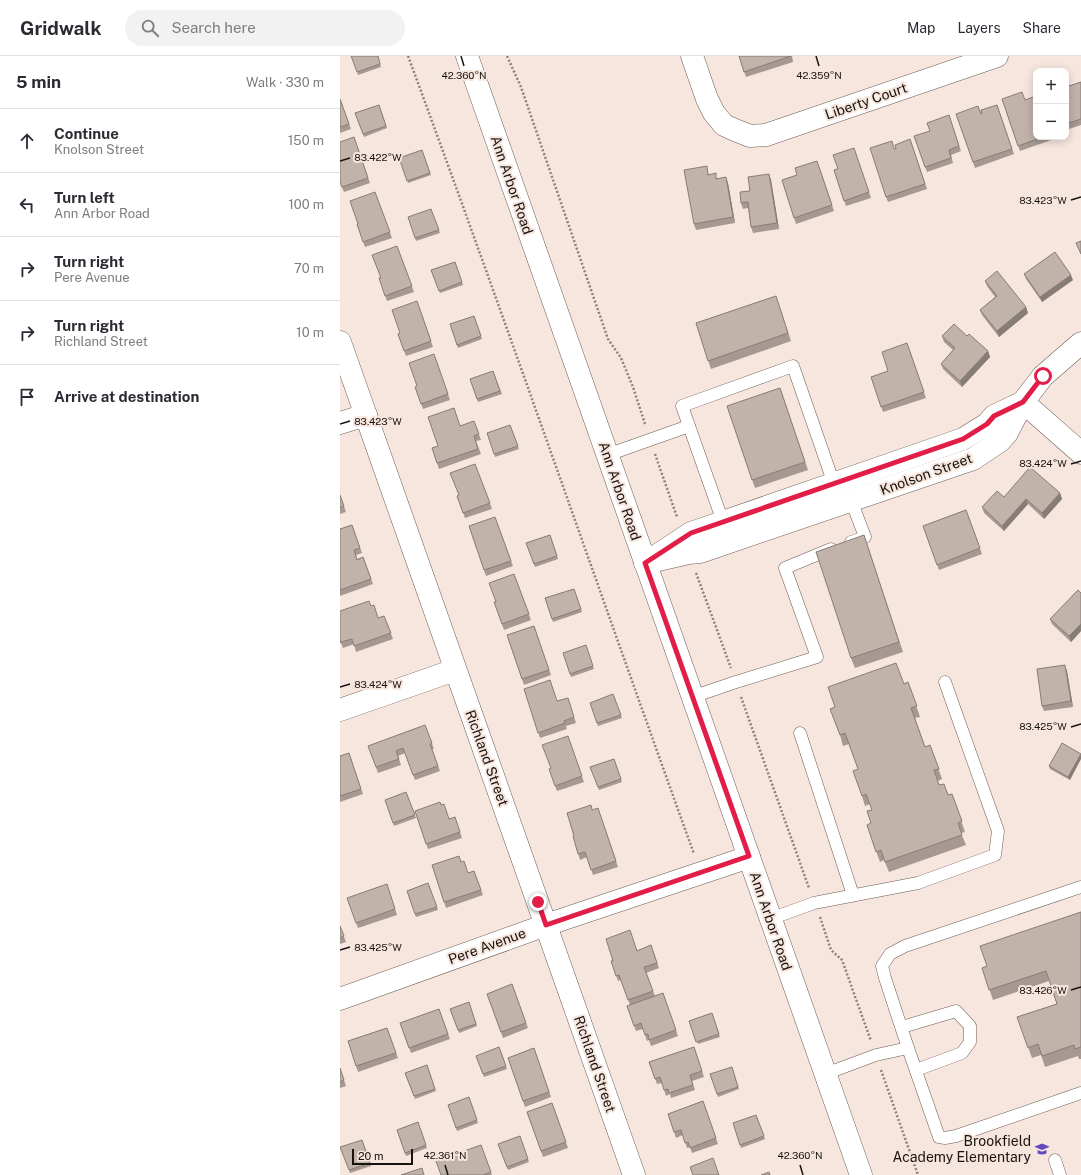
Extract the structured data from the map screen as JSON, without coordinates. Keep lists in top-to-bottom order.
{
  "streets": {
    "street": [
      "Liberty Court",
      "Ann Arbor Road",
      "Knolson Street",
      "Richland Street",
      "Pere Avenue"
    ]
  },
  "crossings": [
    ["Ann Arbor Road", "Knolson Street"],
    ["Ann Arbor Road", "Pere Avenue"],
    ["Richland Street", "Pere Avenue"]
  ],
  "places": {
    "school or university": ["Brookfield Academy Elementary"]
  },
  "scale_bar": "20 m",
  "page": {
    "header": "Gridwalk",
    "search": "Search here",
    "nav": ["Map", "Layers", "Share"],
    "heading": ["5 min", "Walk · 330 m"],
    "map_buttons": ["+", "−"],
    "list": [
      ["Continue", "Knolson Street", "150 m"],
      ["Turn left", "Ann Arbor Road", "100 m"],
      ["Turn right", "Pere Avenue", "70 m"],
      ["Turn right", "Richland Street", "10 m"],
      "Arrive at destination"
    ],
    "scale": "20 m"
  },
  "coordinates": [
    "42.360°N",
    "42.359°N",
    "83.422°W",
    "83.423°W",
    "83.424°W",
    "83.425°W",
    "83.426°W",
    "42.361°N"
  ]
}
